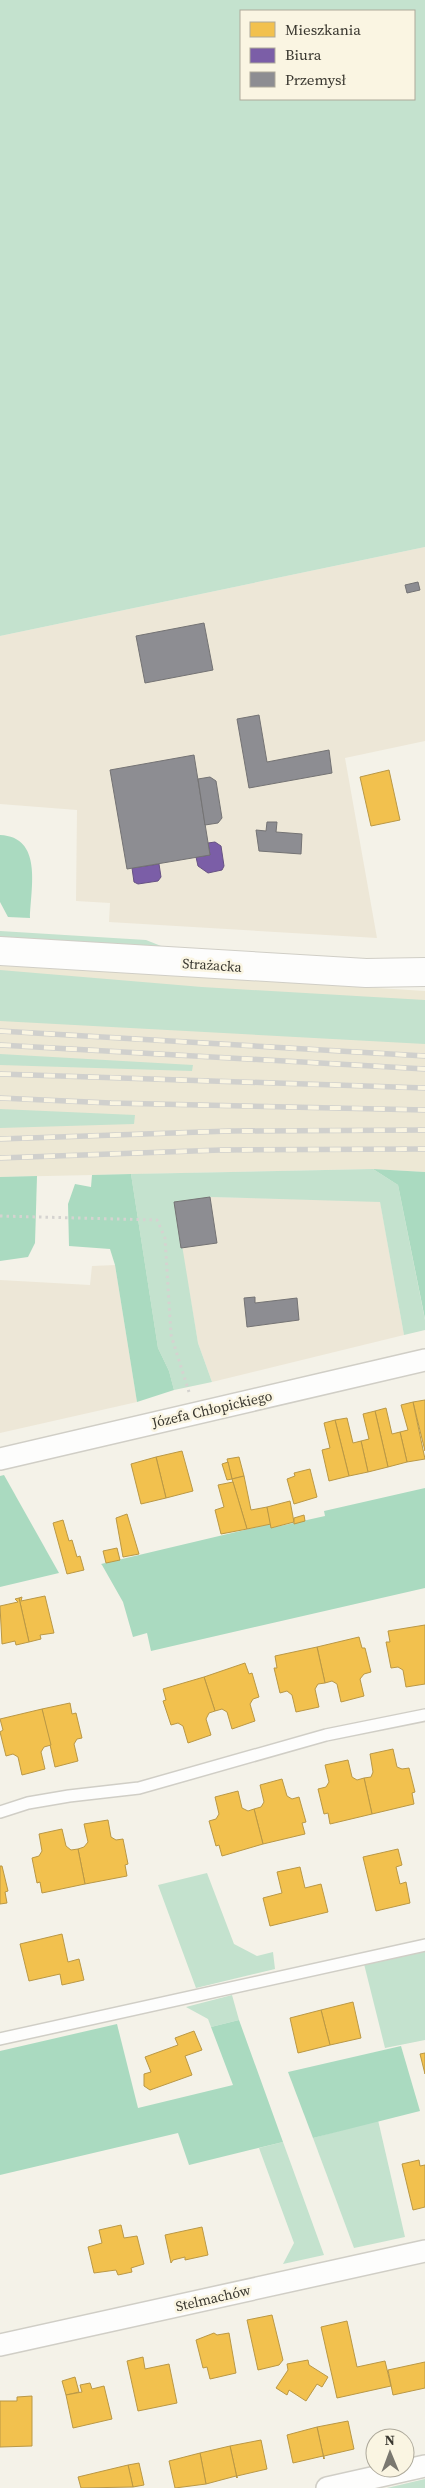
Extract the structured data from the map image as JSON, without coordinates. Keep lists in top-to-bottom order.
{
  "streets": {
    "main road": ["Strażacka"],
    "street": ["Józefa Chłopickiego", "Stelmachów"]
  },
  "legend": ["Mieszkania", "Biura", "Przemysł"],
  "north": "top"
}
